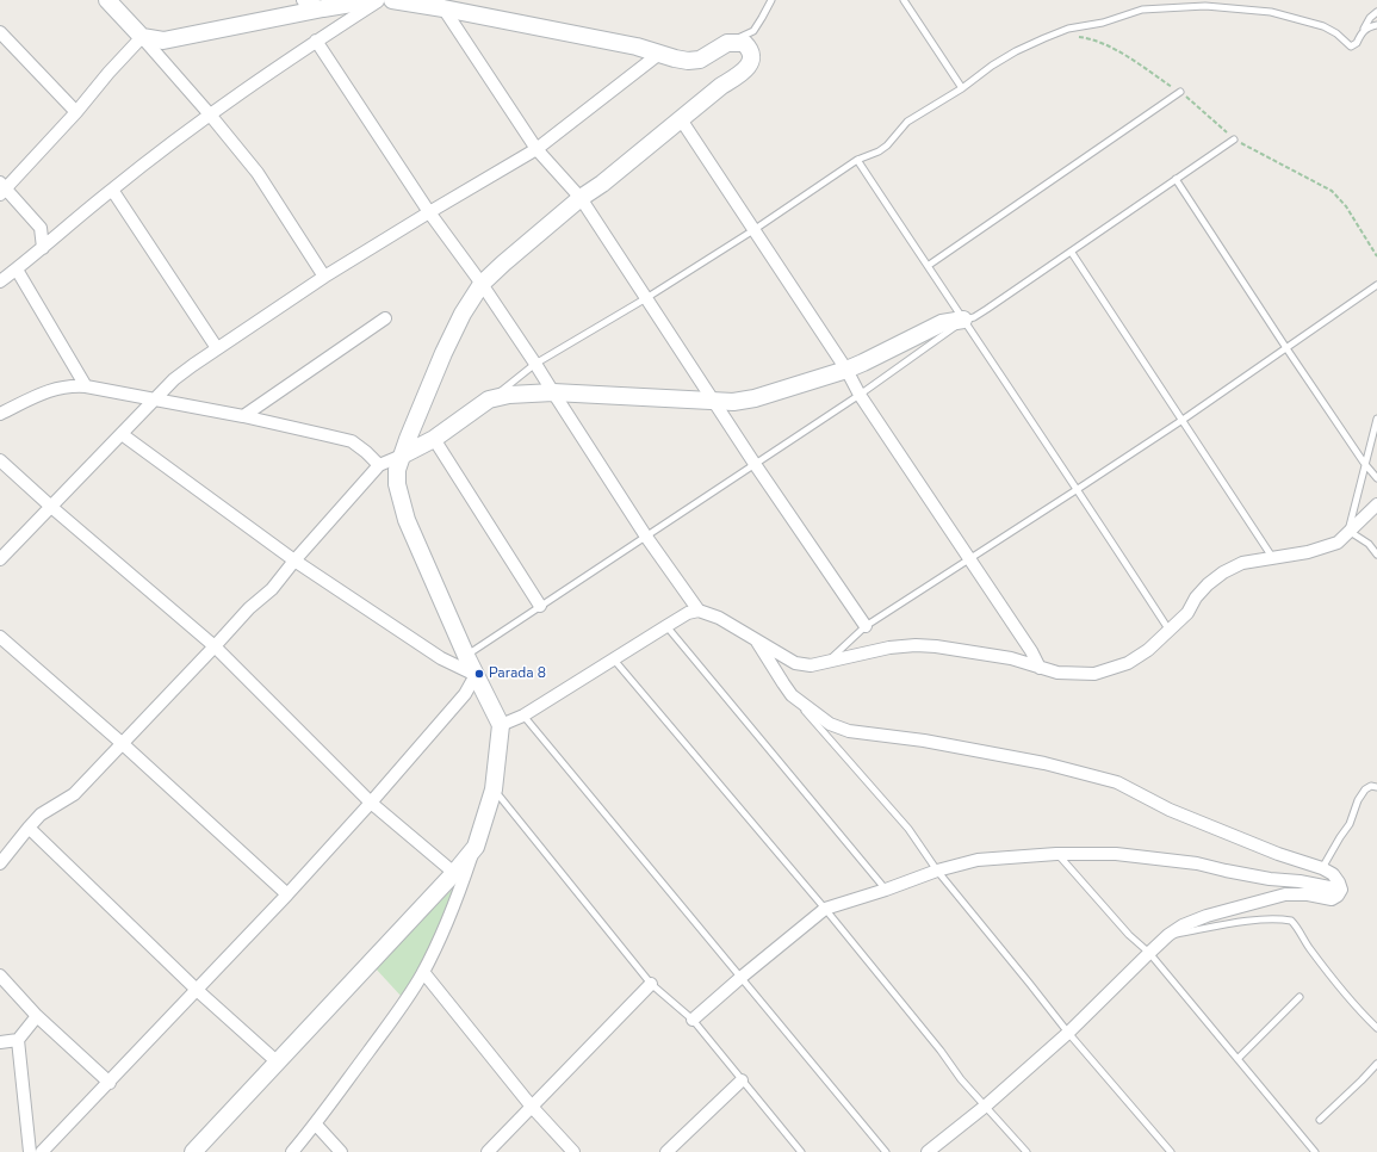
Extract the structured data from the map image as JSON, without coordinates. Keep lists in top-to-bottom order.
{
  "places": ["Parada 8"]
}
